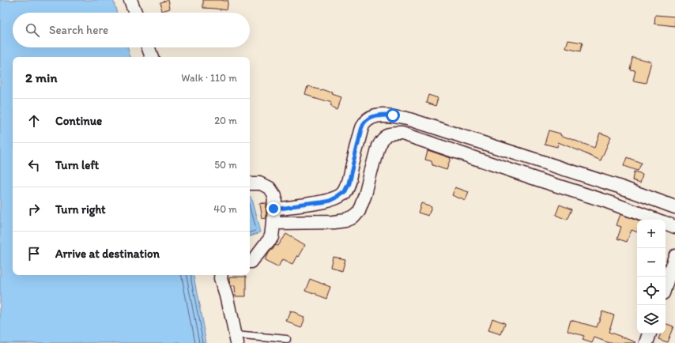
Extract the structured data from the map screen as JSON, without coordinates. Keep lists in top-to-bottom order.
{
  "page": {
    "search": "Search here",
    "heading": ["2 min", "Walk · 110 m"],
    "list": [
      ["Continue", "20 m"],
      ["Turn left", "50 m"],
      ["Turn right", "40 m"],
      "Arrive at destination"
    ],
    "map_buttons": ["+", "−"]
  }
}
